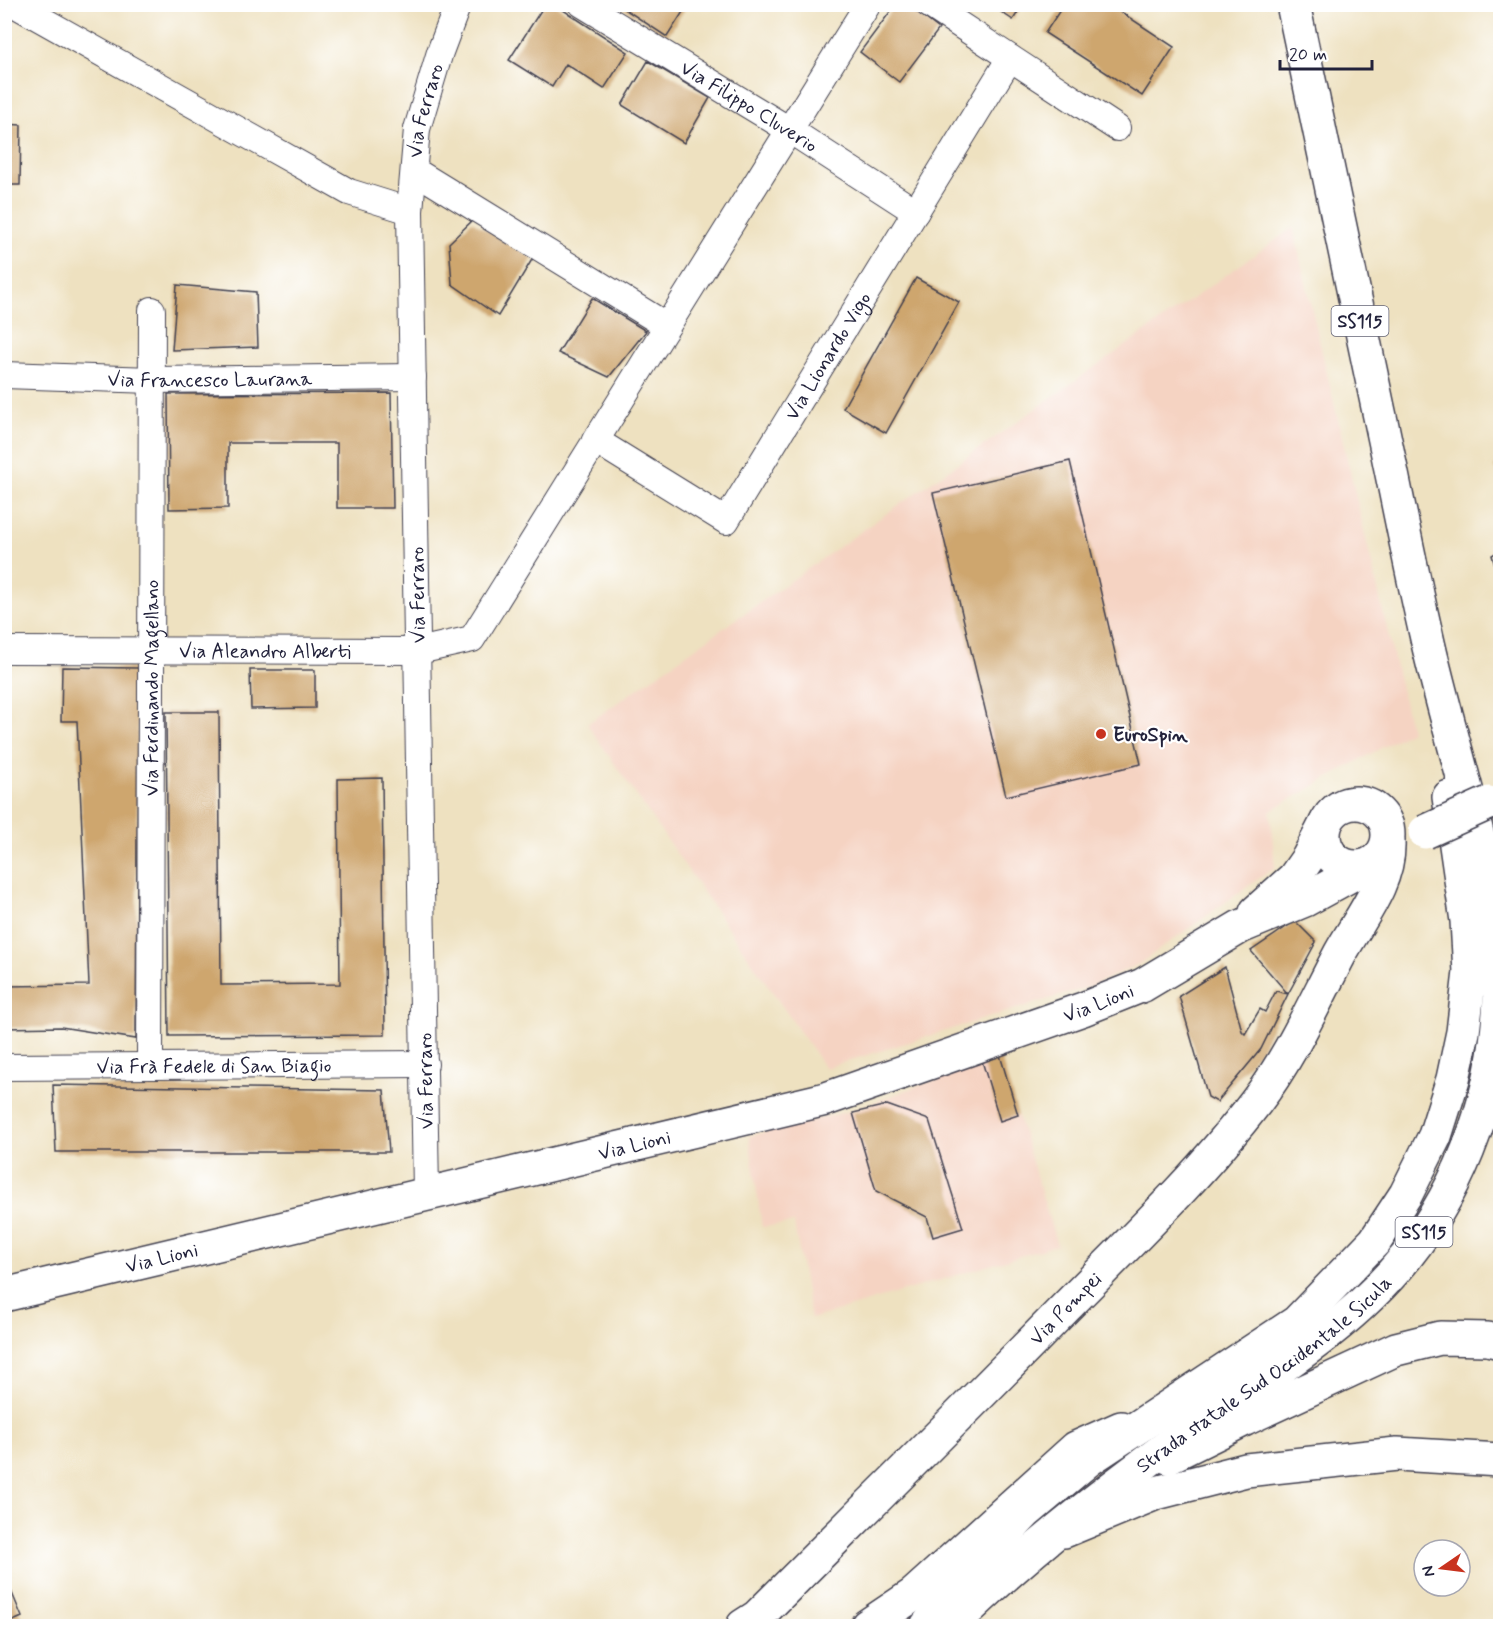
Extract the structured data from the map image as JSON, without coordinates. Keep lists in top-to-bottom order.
{
  "streets": {
    "street": [
      "Via Filippo Cluverio",
      "Via Ferraro",
      "SS115",
      "Via Lionardo Vigo",
      "Via Francesco Laurana",
      "Via Aleandro Alberti",
      "Via Ferdinando Magellano",
      "Via Lioni",
      "Via Frà Fedele di San Biagio",
      "Via Pompei",
      "Strada statale Sud Occidentale Sicula"
    ]
  },
  "crossings": [
    ["Via Filippo Cluverio", "Via Lionardo Vigo"],
    ["Via Ferraro", "Via Francesco Laurana"],
    ["Via Ferraro", "Via Aleandro Alberti"],
    ["Via Ferraro", "Via Lioni"],
    ["Via Ferraro", "Via Frà Fedele di San Biagio"],
    ["Via Francesco Laurana", "Via Ferdinando Magellano"],
    ["Via Aleandro Alberti", "Via Ferdinando Magellano"],
    ["Via Ferdinando Magellano", "Via Frà Fedele di San Biagio"]
  ],
  "places": ["EuroSpin"],
  "scale_bar": "20 m",
  "north": "left"
}
